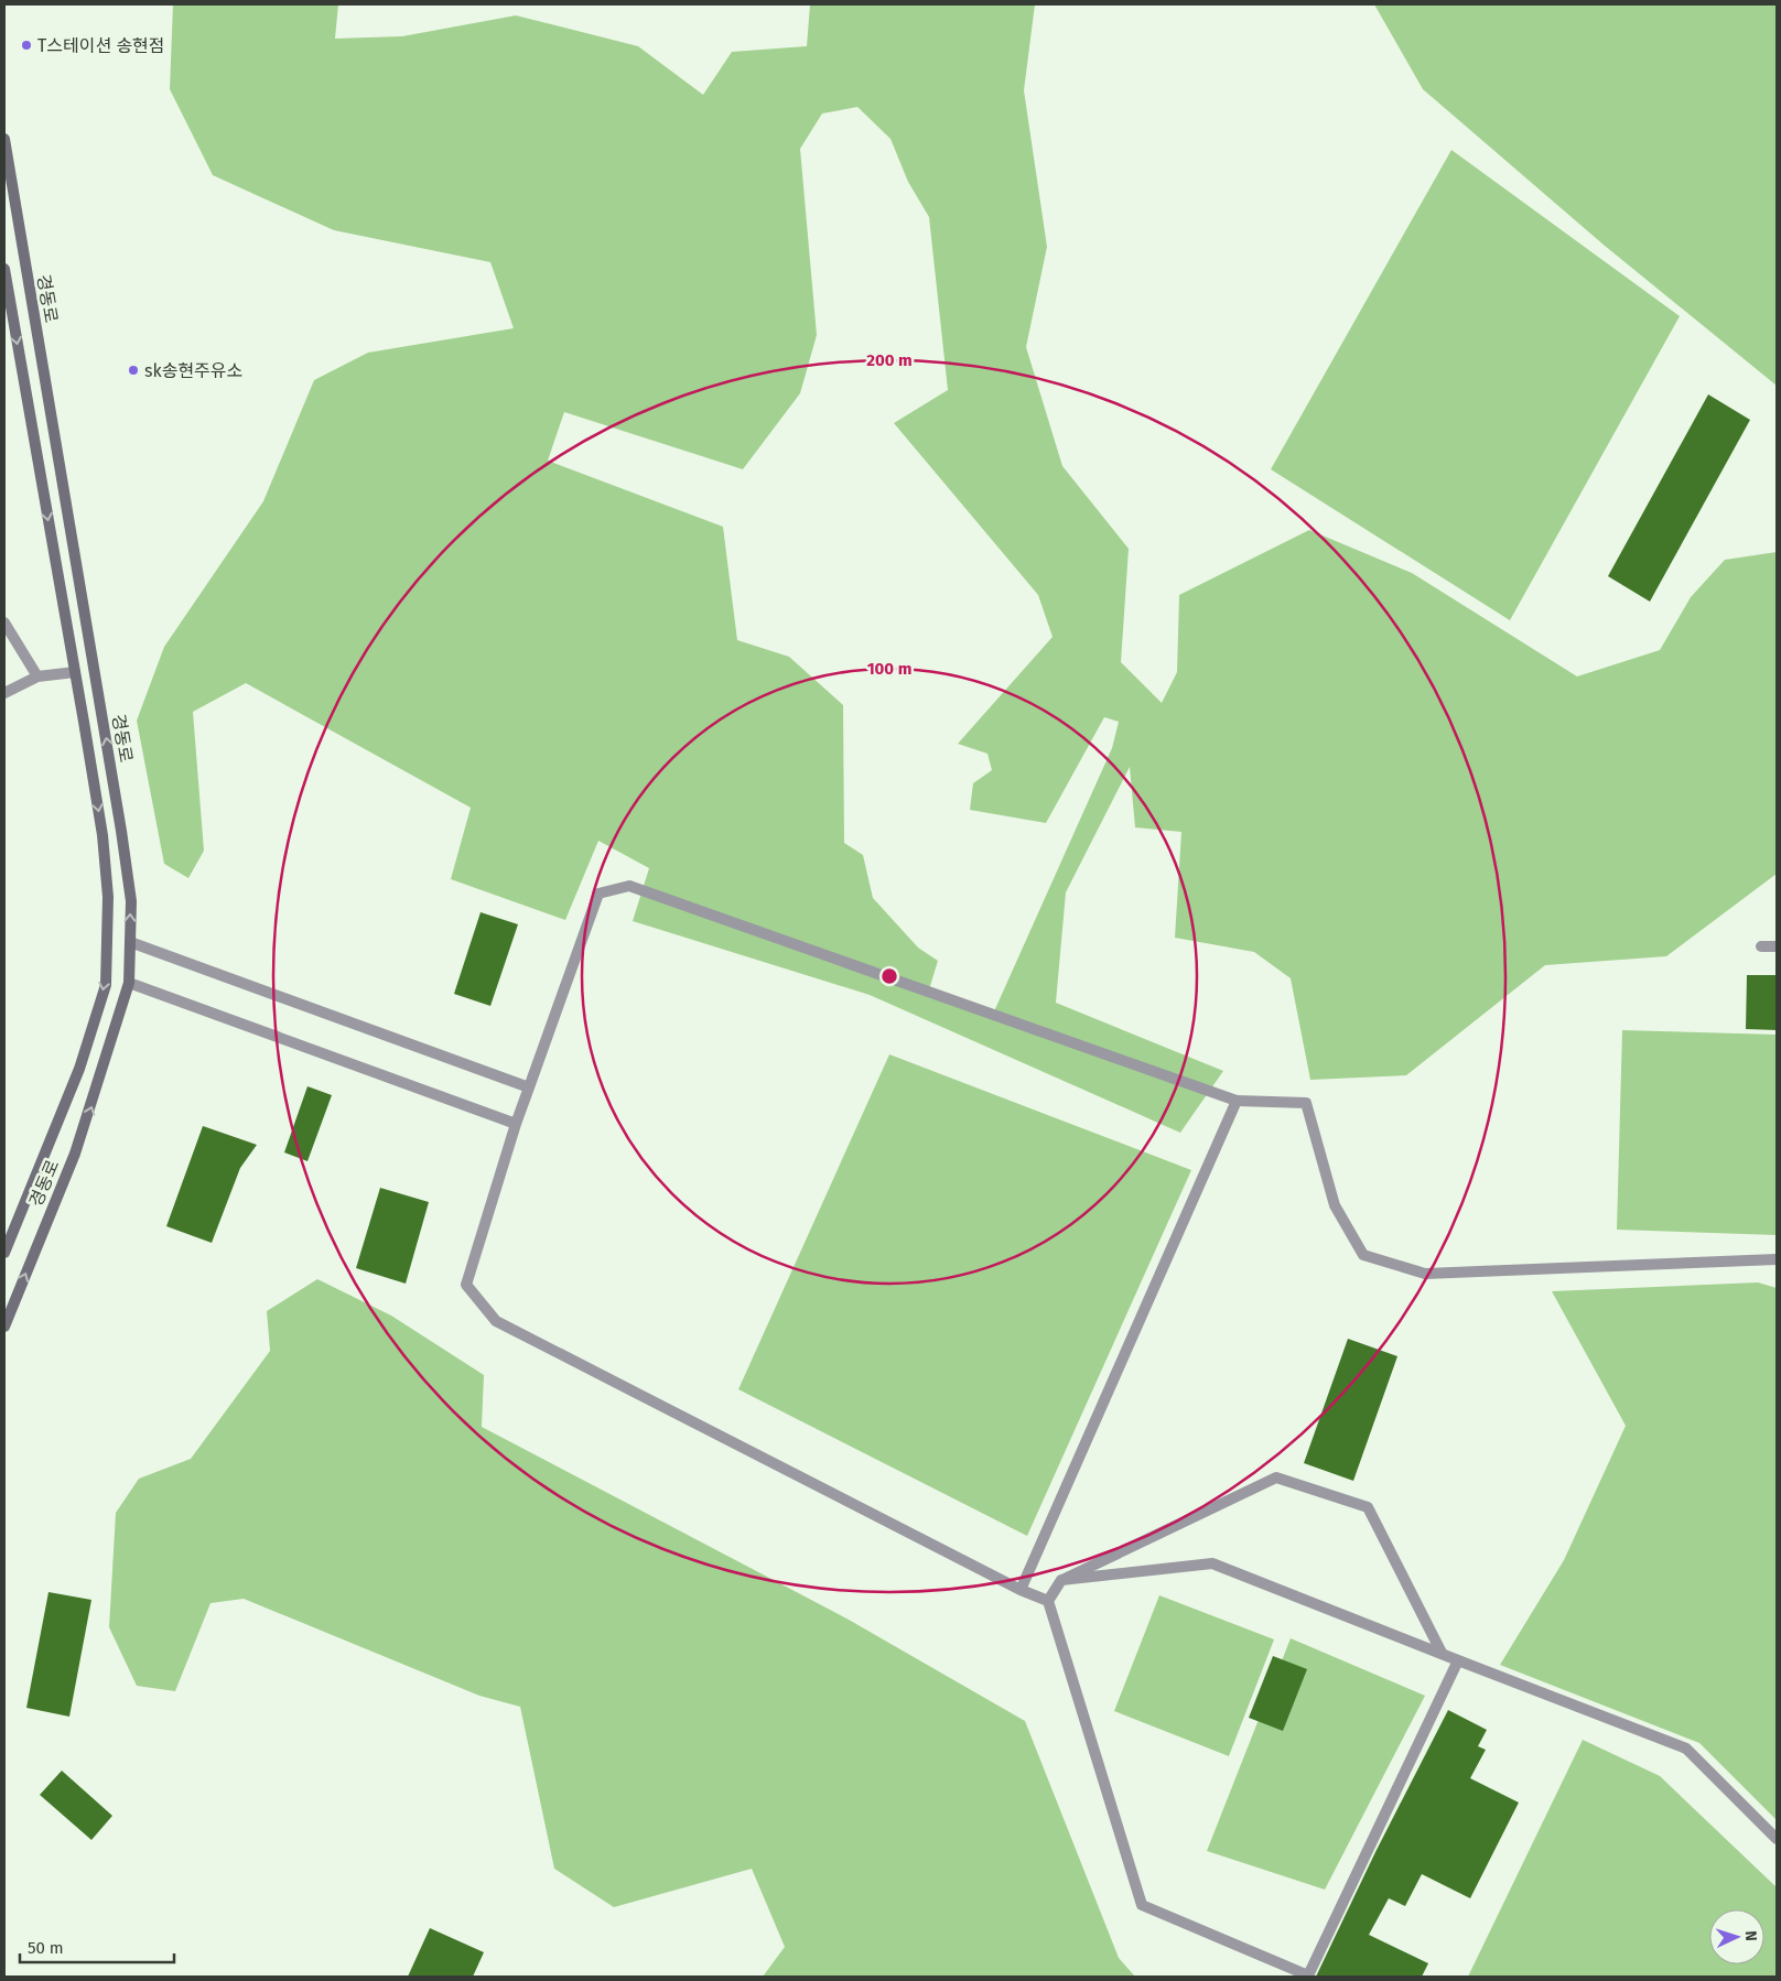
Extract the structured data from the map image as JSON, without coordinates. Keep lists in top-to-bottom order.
{
  "streets": {
    "street": ["경동로"]
  },
  "places": ["T스테이션 송현점", "sk송현주유소"],
  "scale_bar": "50 m",
  "north": "right",
  "rings": ["200 m", "100 m"]
}
